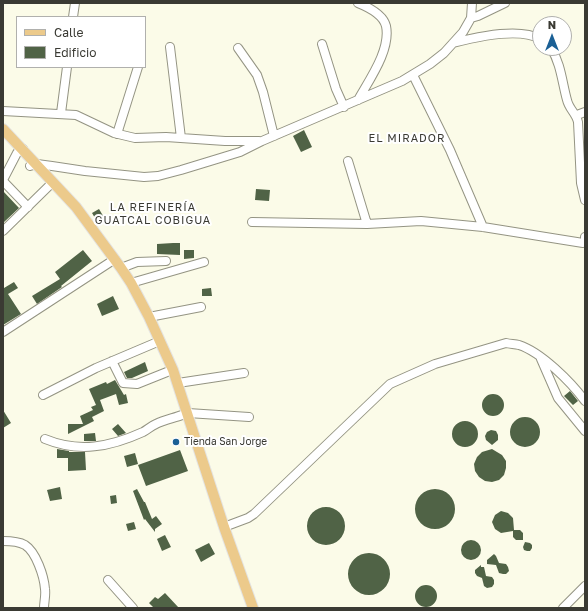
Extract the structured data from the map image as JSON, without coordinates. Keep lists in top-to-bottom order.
{
  "districts": ["EL MIRADOR", "LA REFINERÍA GUATCAL COBIGUA"],
  "places": ["Tienda San Jorge"],
  "legend": ["Calle", "Edificio"],
  "north": "top"
}
